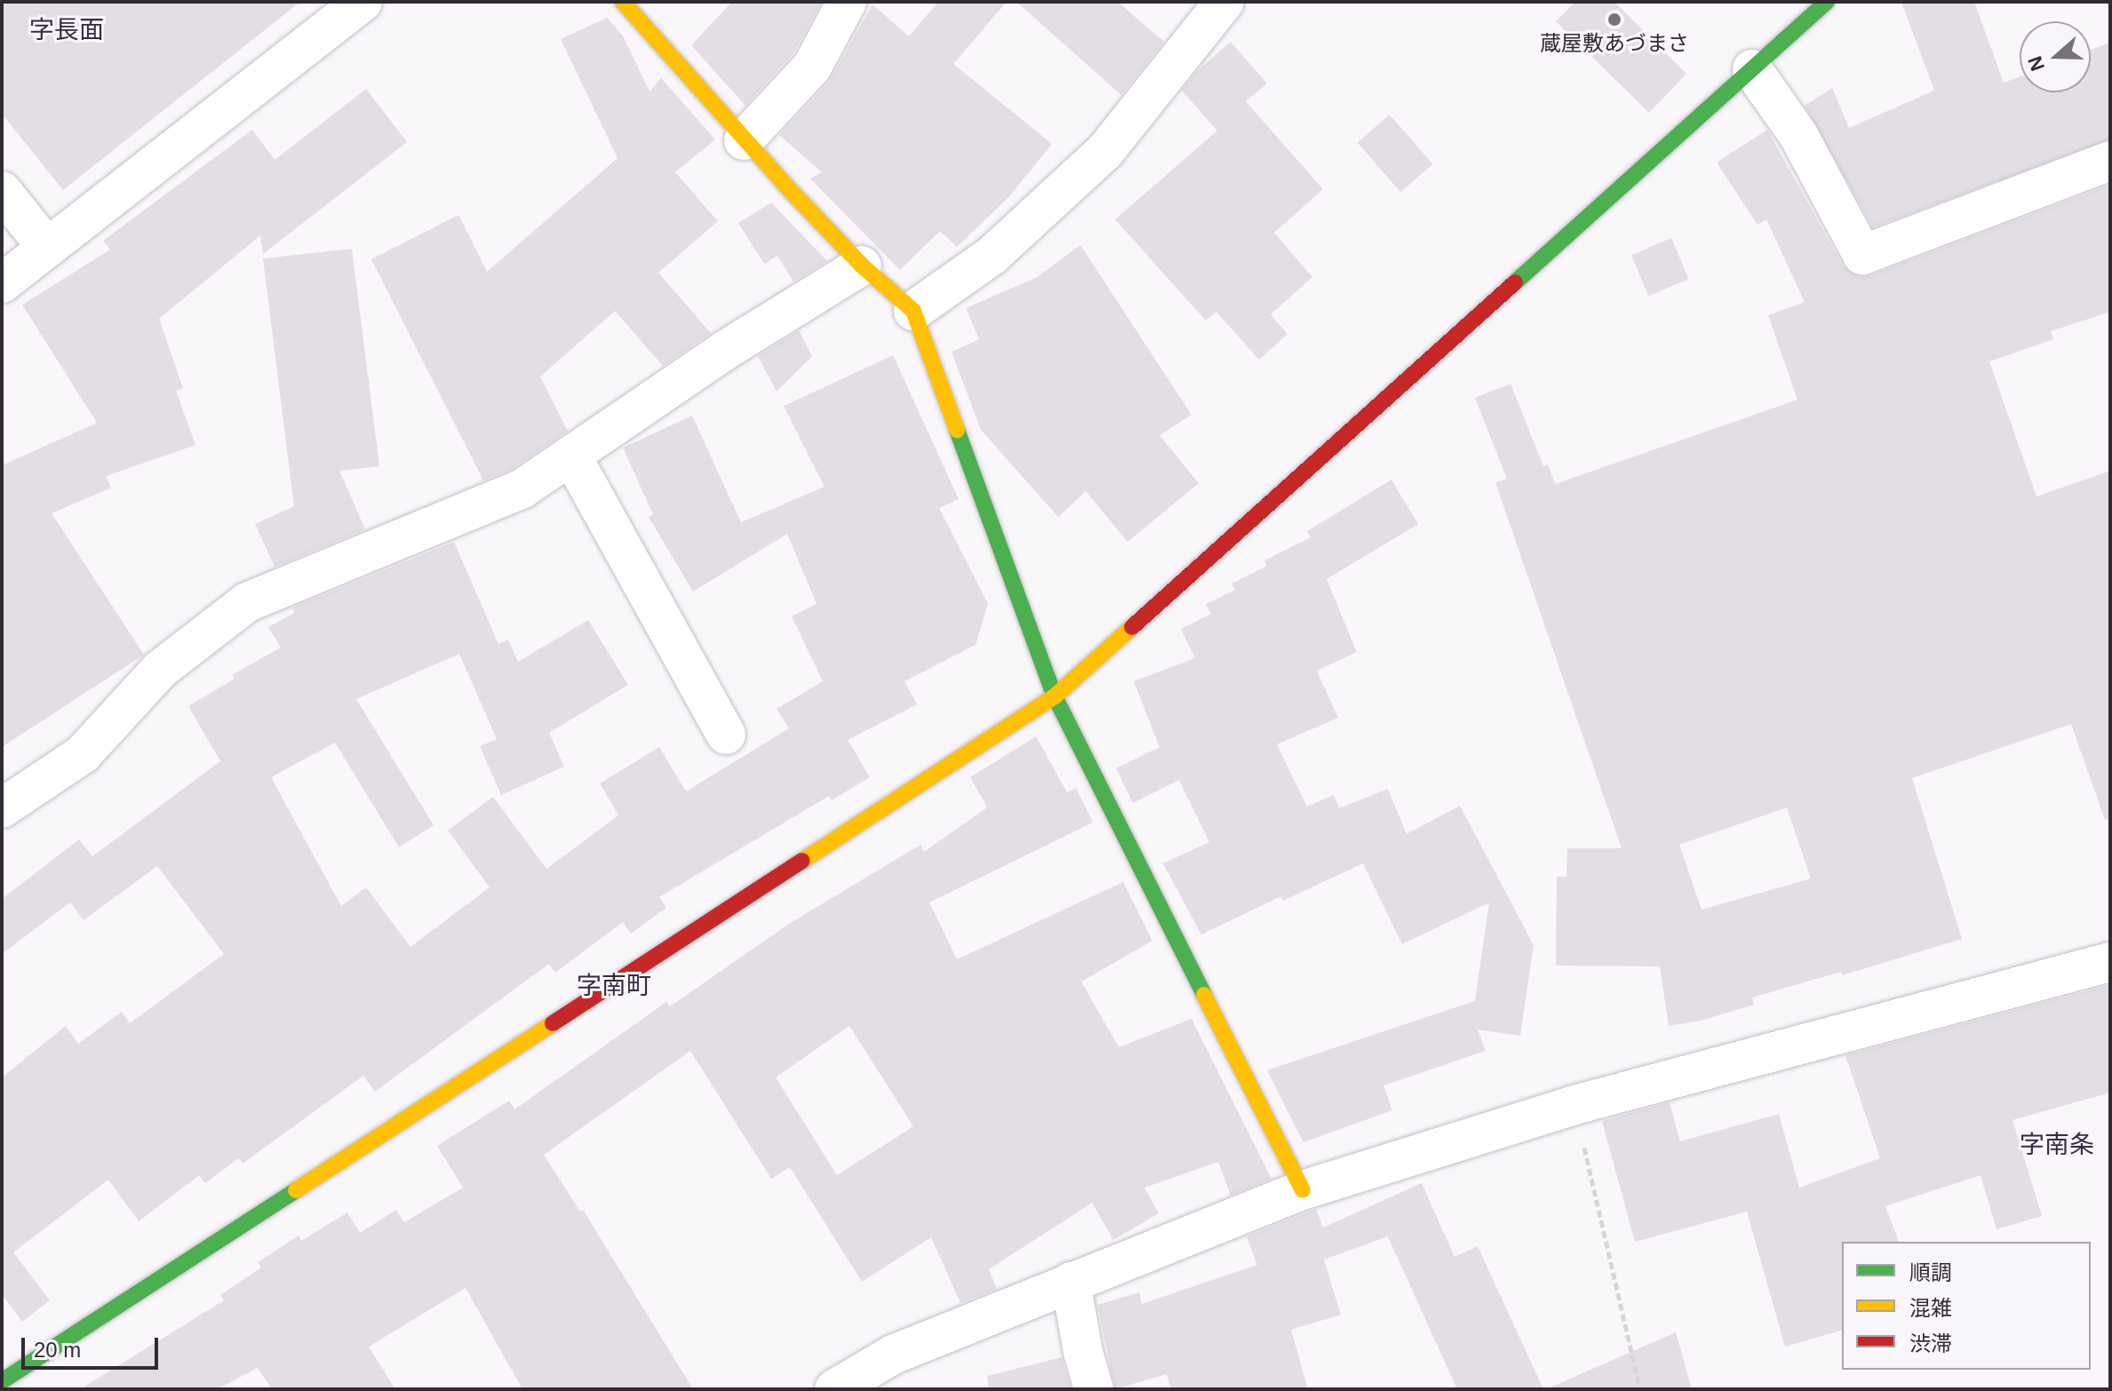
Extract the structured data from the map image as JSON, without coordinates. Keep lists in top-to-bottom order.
{
  "districts": ["字長面", "字南町", "字南条"],
  "places": ["蔵屋敷あづまさ"],
  "legend": ["順調", "混雑", "渋滞"],
  "scale_bar": "20 m",
  "north": "left"
}
